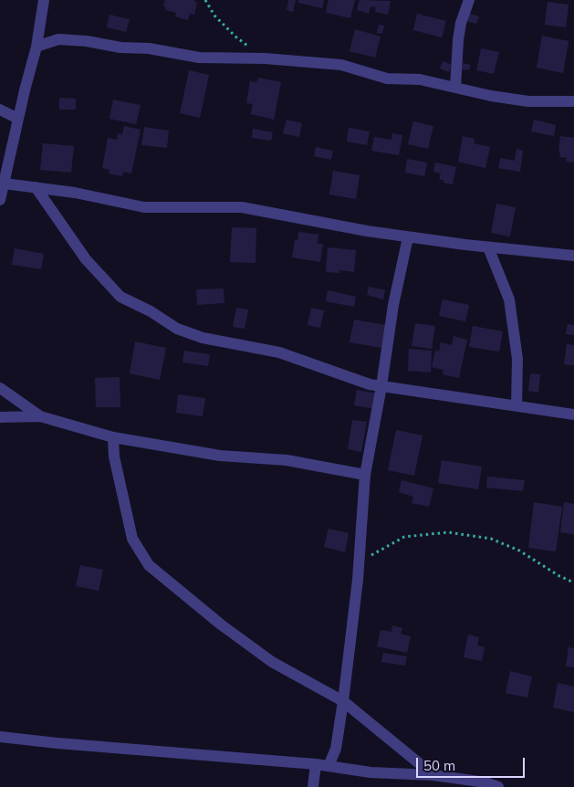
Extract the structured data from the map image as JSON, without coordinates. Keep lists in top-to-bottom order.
{
  "scale_bar": "50 m"
}
